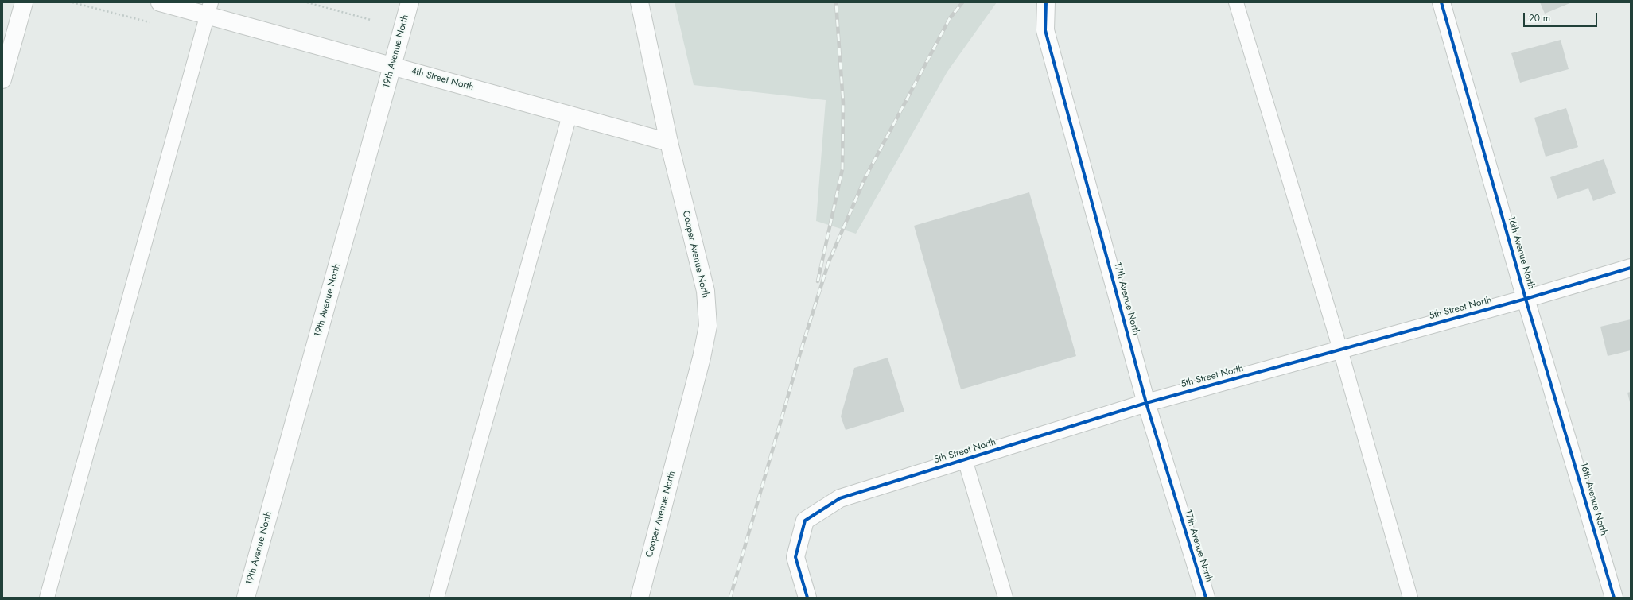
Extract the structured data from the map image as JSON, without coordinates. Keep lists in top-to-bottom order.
{
  "streets": {
    "street": [
      "19th Avenue North",
      "4th Street North",
      "16th Avenue North",
      "Cooper Avenue North",
      "17th Avenue North",
      "5th Street North"
    ]
  },
  "crossings": [
    ["19th Avenue North", "4th Street North"],
    ["4th Street North", "Cooper Avenue North"],
    ["16th Avenue North", "5th Street North"],
    ["17th Avenue North", "5th Street North"]
  ],
  "scale_bar": "20 m"
}
